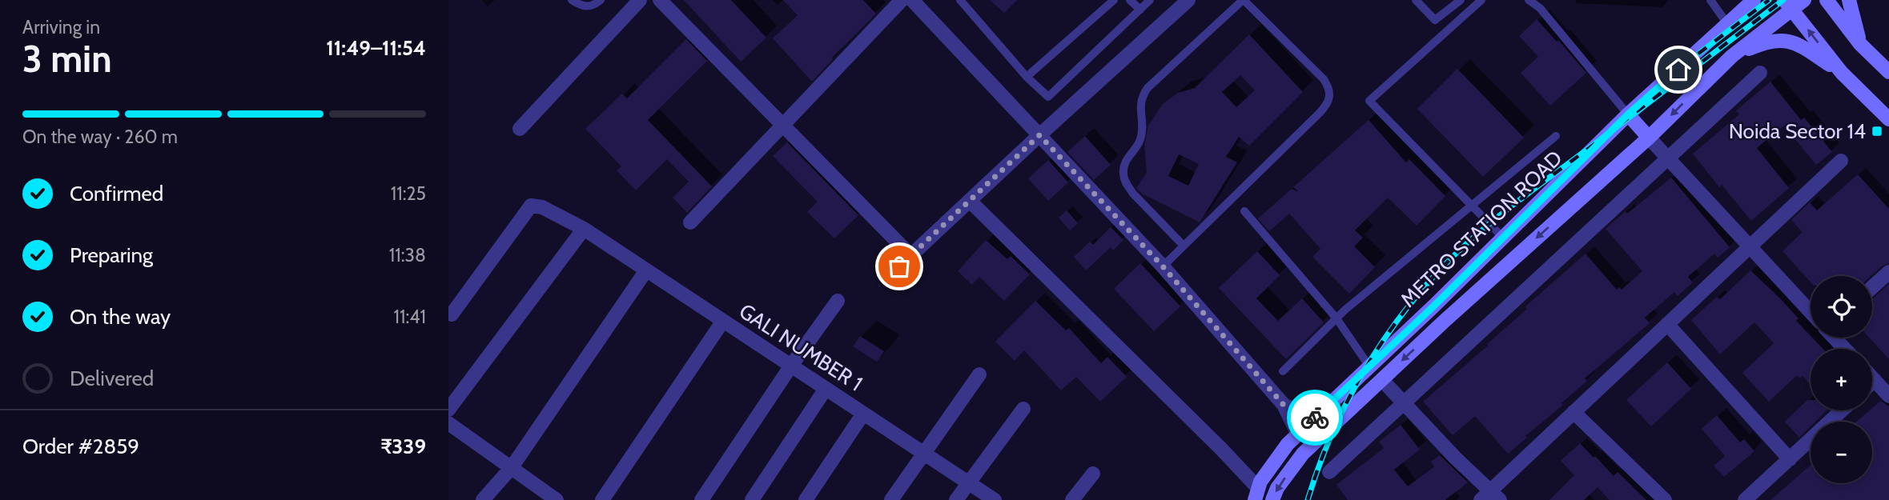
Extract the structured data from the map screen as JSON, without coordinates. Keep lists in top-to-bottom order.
{
  "streets": {
    "street": ["METRO STATION ROAD", "GALI NUMBER 1"]
  },
  "places": {
    "transit": ["Noida Sector 14"]
  },
  "page": {
    "heading": ["3 min", "Arriving in", "11:49–11:54"],
    "panel": ["Order #2859", "₹339"],
    "bar": "On the way · 260 m",
    "list": [
      ["Confirmed", "11:25"],
      ["Preparing", "11:38"],
      ["On the way", "11:41"],
      "Delivered"
    ],
    "map_buttons": ["+", "−"]
  }
}
